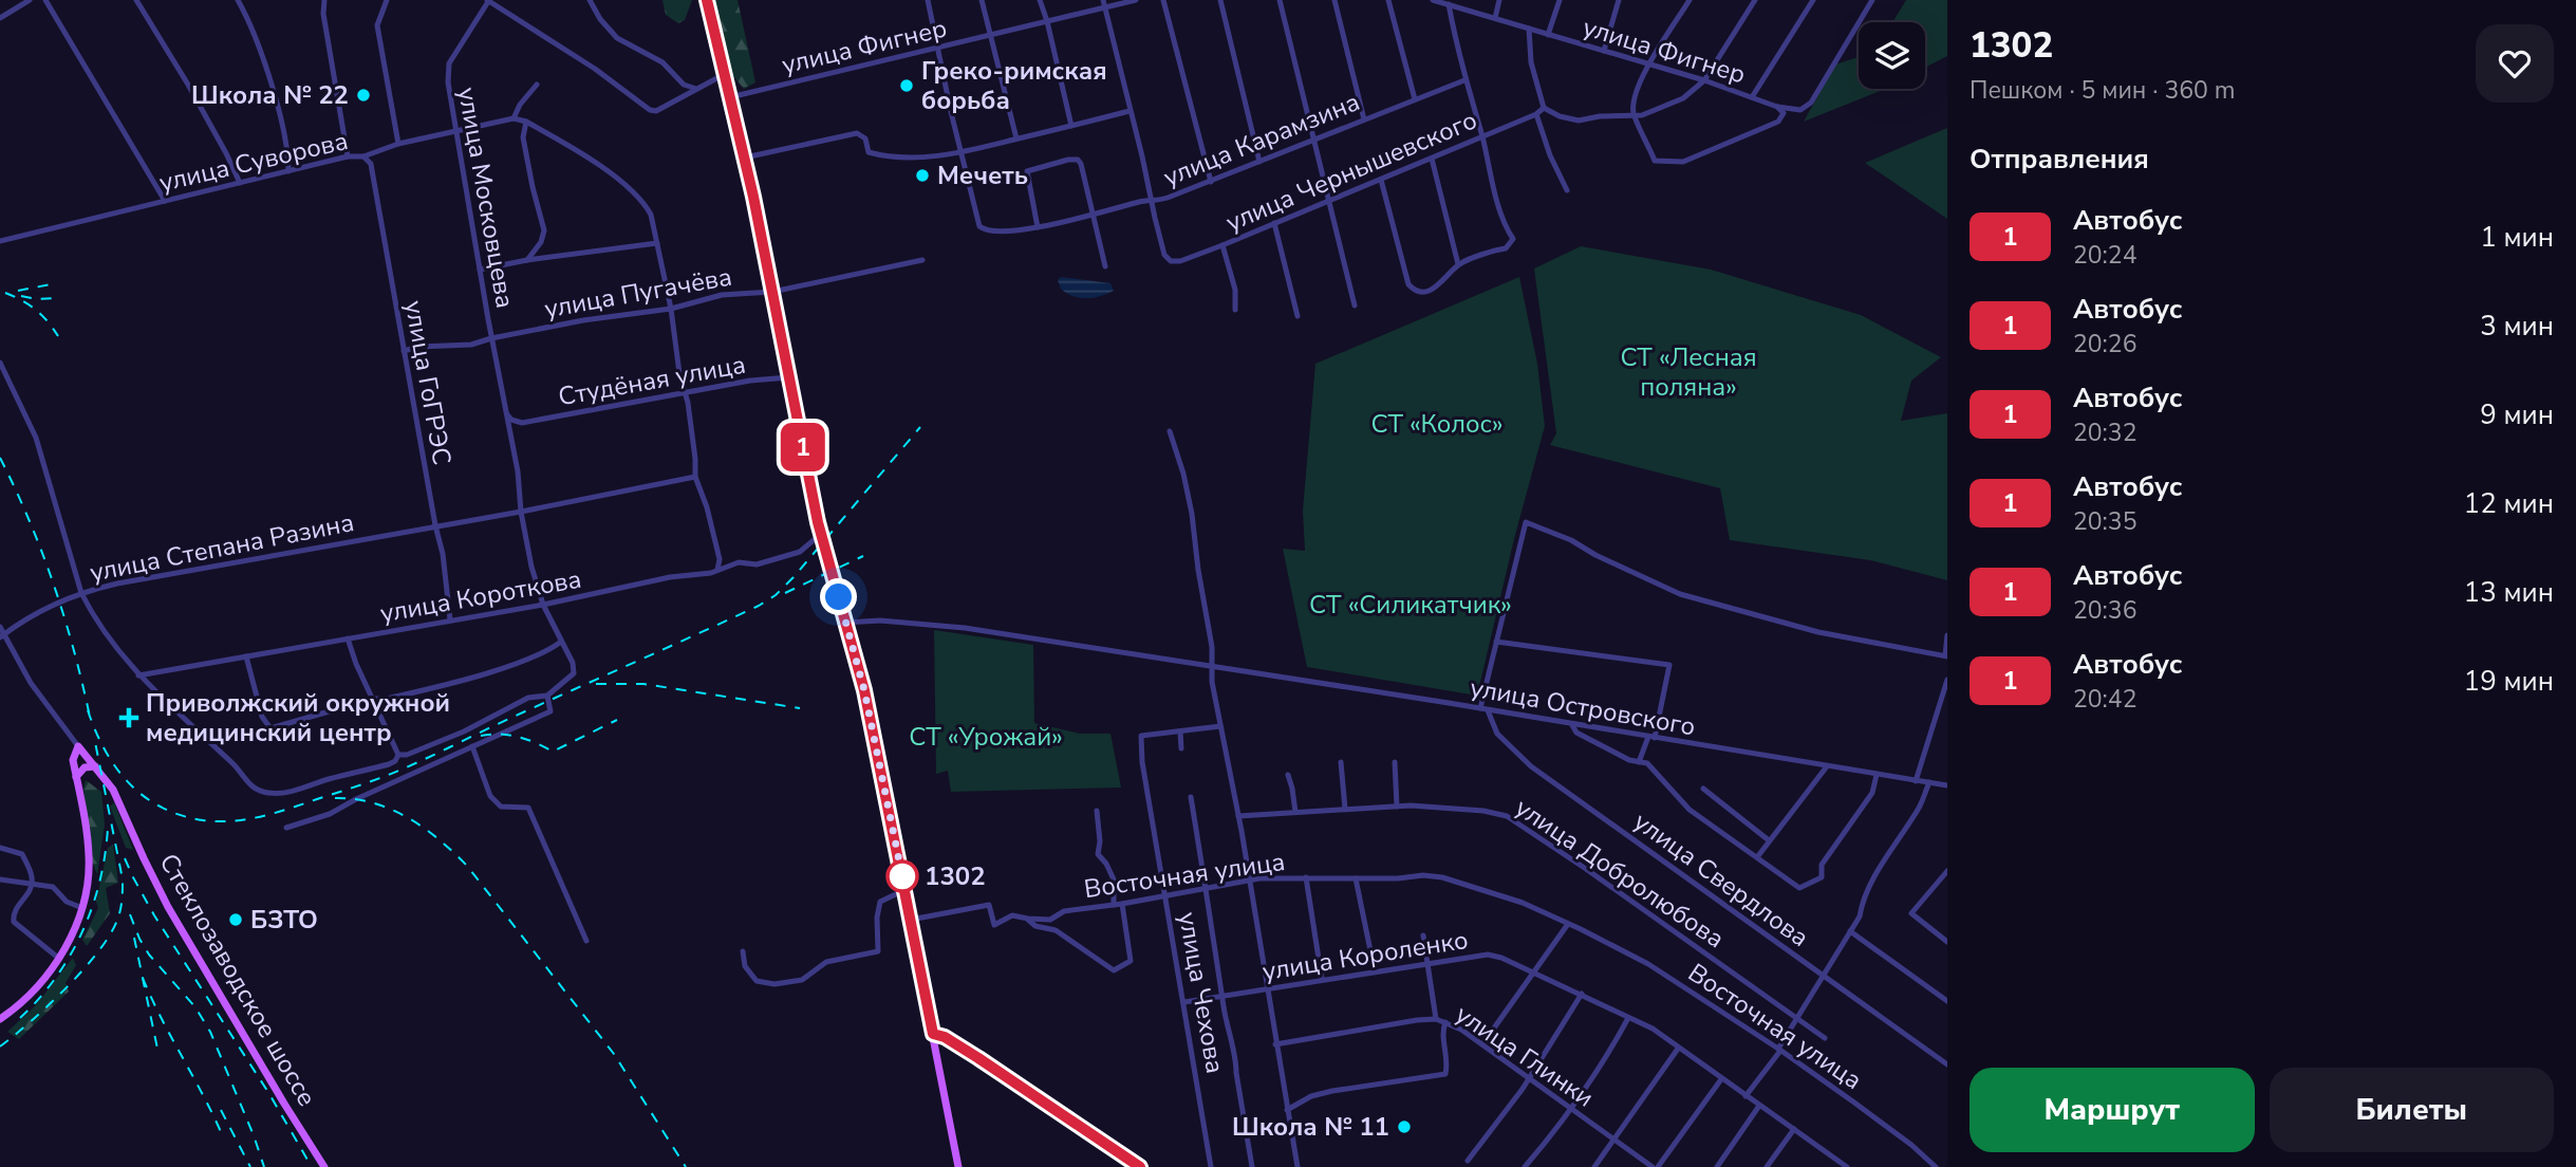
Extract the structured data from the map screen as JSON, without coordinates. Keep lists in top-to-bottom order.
{
  "streets": {
    "main road": ["Стеклозаводское шоссе"],
    "street": [
      "улица Фигнер",
      "улица Карамзина",
      "улица Суворова",
      "улица Чернышевского",
      "улица Московцева",
      "улица Пугачёва",
      "Студёная улица",
      "улица ГоГРЭС",
      "улица Степана Разина",
      "улица Короткова",
      "улица Островского",
      "улица Добролюбова",
      "Восточная улица",
      "улица Свердлова",
      "улица Короленко",
      "улица Чехова",
      "улица Глинки"
    ]
  },
  "crossings": [
    ["улица Карамзина", "улица Чернышевского"],
    ["улица Суворова", "улица Московцева"],
    ["улица Суворова", "улица Пугачёва"],
    ["улица Суворова", "Студёная улица"],
    ["улица Суворова", "улица ГоГРЭС"],
    ["улица Суворова", "улица Короткова"],
    ["улица Московцева", "улица Пугачёва"],
    ["улица Московцева", "улица Короткова"],
    ["улица Пугачёва", "улица ГоГРЭС"],
    ["улица ГоГРЭС", "улица Степана Разина"],
    ["улица ГоГРЭС", "улица Короткова"],
    ["улица Островского", "улица Свердлова"],
    ["Восточная улица", "улица Чехова"],
    ["улица Короленко", "улица Чехова"]
  ],
  "parks": [
    "СТ «Лесная поляна»",
    "СТ «Колос»",
    "СТ «Силикатчик»",
    "СТ «Урожай»"
  ],
  "places": {
    "other": [
      "Греко-римская борьба",
      "Школа № 22",
      "Мечеть",
      "1302",
      "БЗТО",
      "Школа № 11"
    ],
    "health": ["Приволжский окружной медицинский центр"]
  },
  "lines": ["bus line 1"],
  "page": {
    "on_map": "1",
    "heading": [
      ["1302", "Пешком · 5 мин · 360 m"],
      "Отправления"
    ],
    "list": [
      {
        "mark": "1",
        "name": "Автобус",
        "note": "20:24",
        "value": "1 мин"
      },
      {
        "mark": "1",
        "name": "Автобус",
        "note": "20:26",
        "value": "3 мин"
      },
      {
        "mark": "1",
        "name": "Автобус",
        "note": "20:32",
        "value": "9 мин"
      },
      {
        "mark": "1",
        "name": "Автобус",
        "note": "20:35",
        "value": "12 мин"
      },
      {
        "mark": "1",
        "name": "Автобус",
        "note": "20:36",
        "value": "13 мин"
      },
      {
        "mark": "1",
        "name": "Автобус",
        "note": "20:42",
        "value": "19 мин"
      }
    ],
    "buttons": ["Маршрут", "Билеты"]
  }
}
